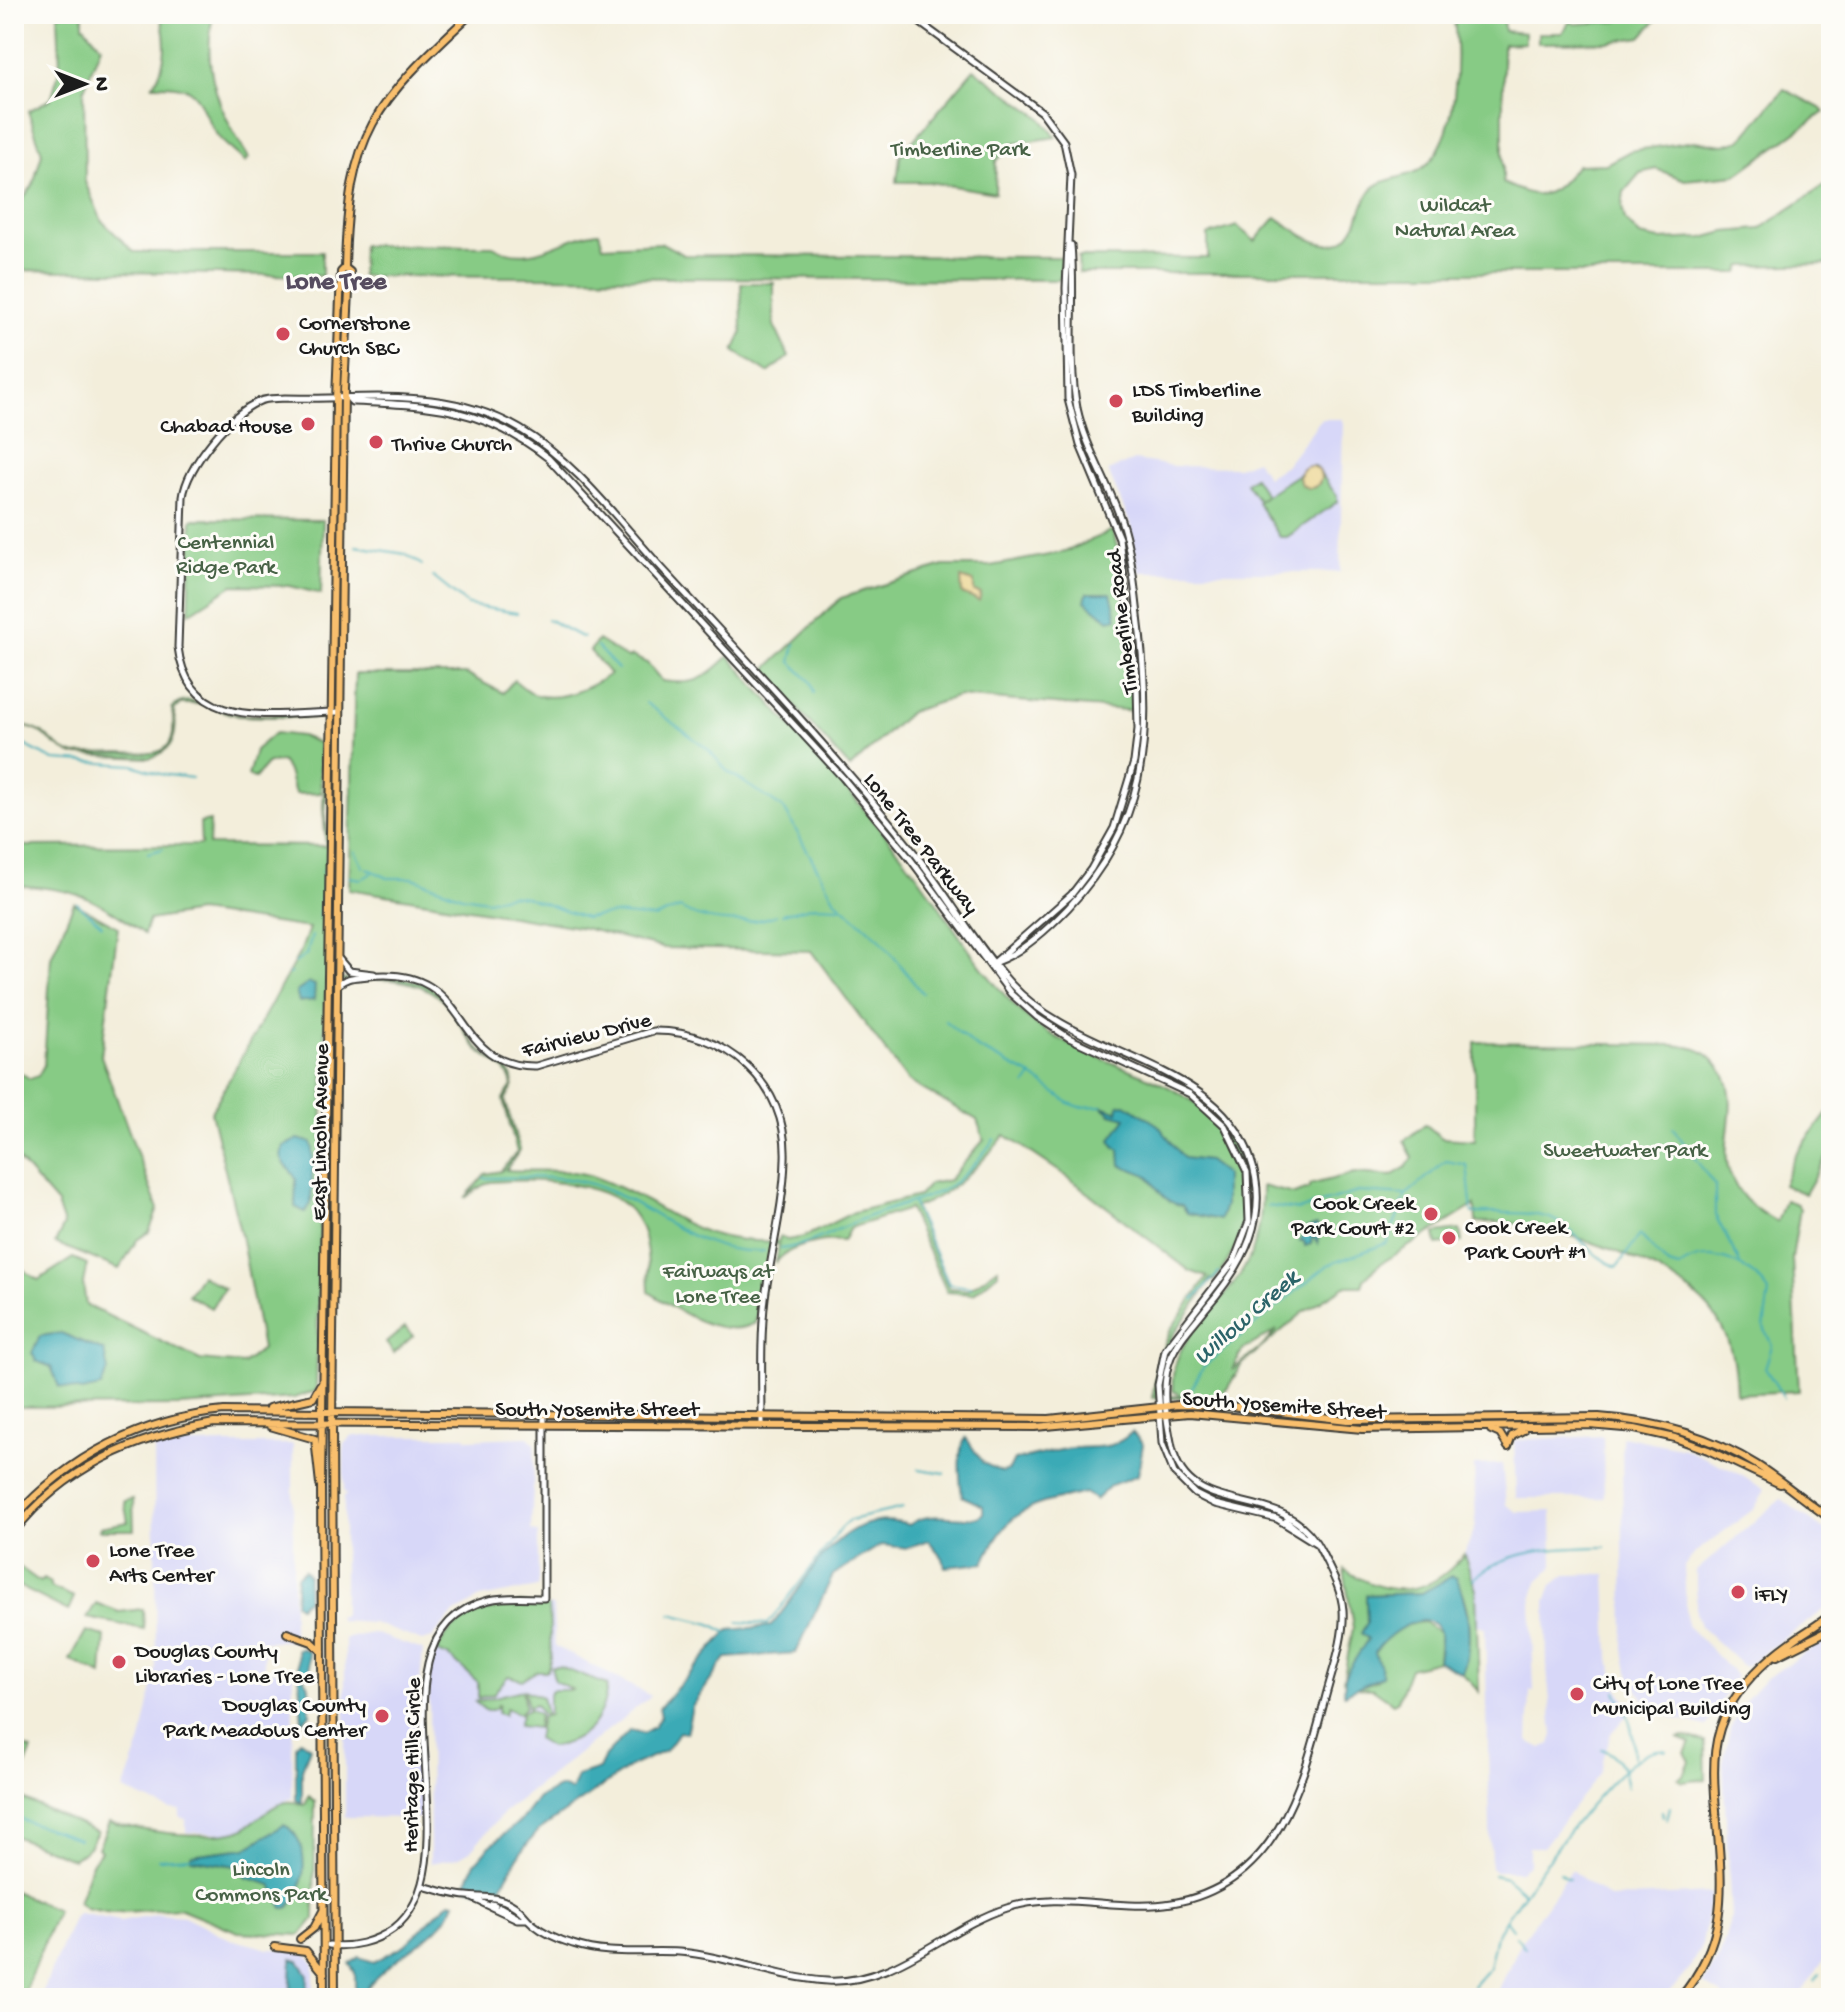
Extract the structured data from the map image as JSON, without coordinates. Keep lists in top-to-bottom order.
{
  "streets": {
    "main road": ["East Lincoln Avenue", "South Yosemite Street"],
    "street": [
      "Timberline Road",
      "Lone Tree Parkway",
      "Fairview Drive",
      "Heritage Hills Circle"
    ]
  },
  "crossings": [
    ["Timberline Road", "Lone Tree Parkway"],
    ["Lone Tree Parkway", "East Lincoln Avenue"],
    ["Lone Tree Parkway", "South Yosemite Street"],
    ["Fairview Drive", "East Lincoln Avenue"],
    ["Fairview Drive", "South Yosemite Street"],
    ["East Lincoln Avenue", "South Yosemite Street"],
    ["South Yosemite Street", "Heritage Hills Circle"]
  ],
  "districts": ["Lone Tree"],
  "water": ["Willow Creek"],
  "parks": [
    "Timberline Park",
    "Wildcat Natural Area",
    "Centennial Ridge Park",
    "Sweetwater Park",
    "Fairways at Lone Tree",
    "Lincoln Commons Park"
  ],
  "places": [
    "Cornerstone Church SBC",
    "LDS Timberline Building",
    "Chabad House",
    "Thrive Church",
    "Cook Creek Park Court #2",
    "Cook Creek Park Court #1",
    "Lone Tree Arts Center",
    "iFLY",
    "Douglas County Libraries - Lone Tree",
    "City of Lone Tree Municipal Building",
    "Douglas County Park Meadows Center"
  ],
  "north": "right"
}
